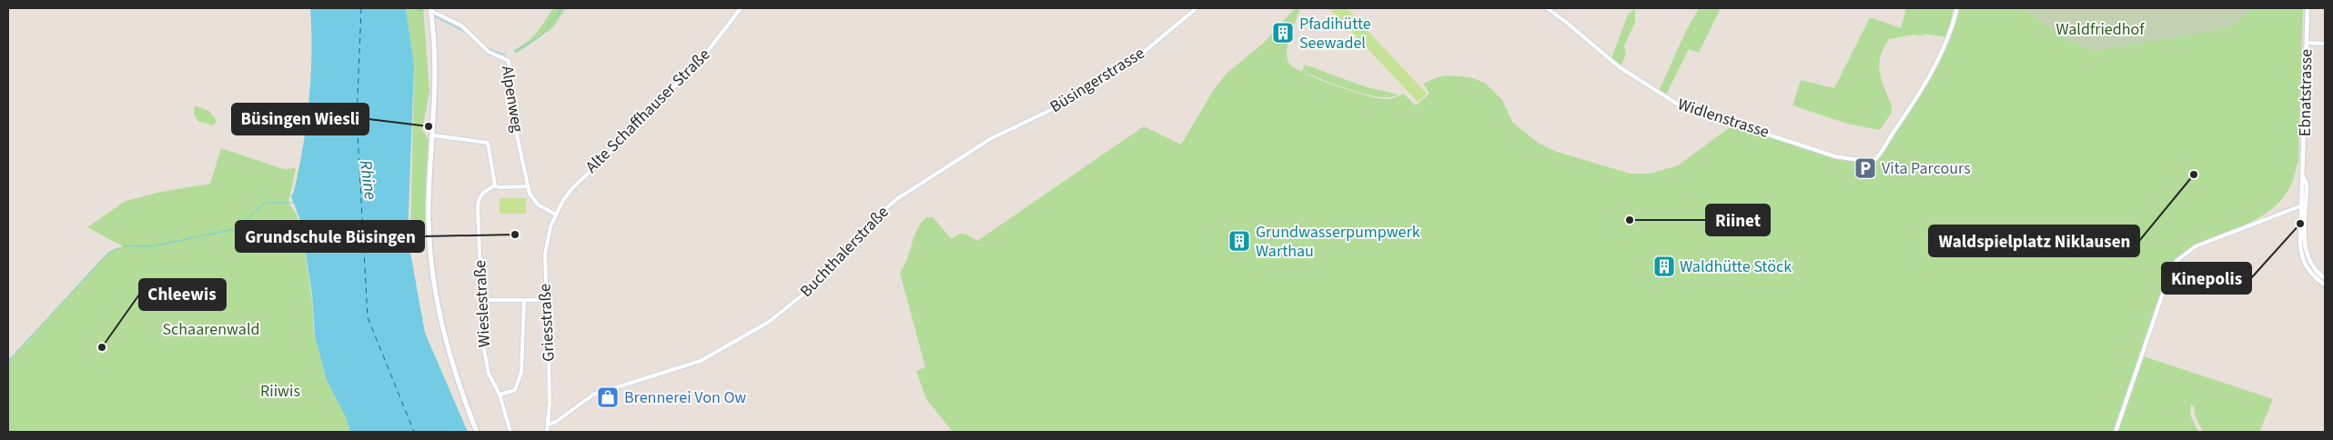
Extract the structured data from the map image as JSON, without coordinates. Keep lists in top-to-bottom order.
{
  "streets": {
    "street": [
      "Büsingerstrasse",
      "Ebnatstrasse",
      "Alpenweg",
      "Alte Schaffhauser Straße",
      "Widlenstrasse",
      "Buchthalerstraße",
      "Wieslestraße",
      "Griesstraße"
    ]
  },
  "crossings": [
    ["Büsingerstrasse", "Buchthalerstraße"],
    ["Alpenweg", "Alte Schaffhauser Straße"],
    ["Alpenweg", "Griesstraße"],
    ["Alte Schaffhauser Straße", "Griesstraße"],
    ["Buchthalerstraße", "Griesstraße"]
  ],
  "water": ["Rhine"],
  "parks": ["Waldfriedhof", "Schaarenwald", "Riiwis"],
  "places": {
    "building": ["Pfadihütte Seewadel", "Grundwasserpumpwerk Warthau", "Waldhütte Stöck"],
    "other": [
      "Büsingen Wiesli",
      "Waldspielplatz Niklausen",
      "Riinet",
      "Kinepolis",
      "Grundschule Büsingen",
      "Chleewis"
    ],
    "parking": ["Vita Parcours"],
    "shop": ["Brennerei Von Ow"]
  }
}
